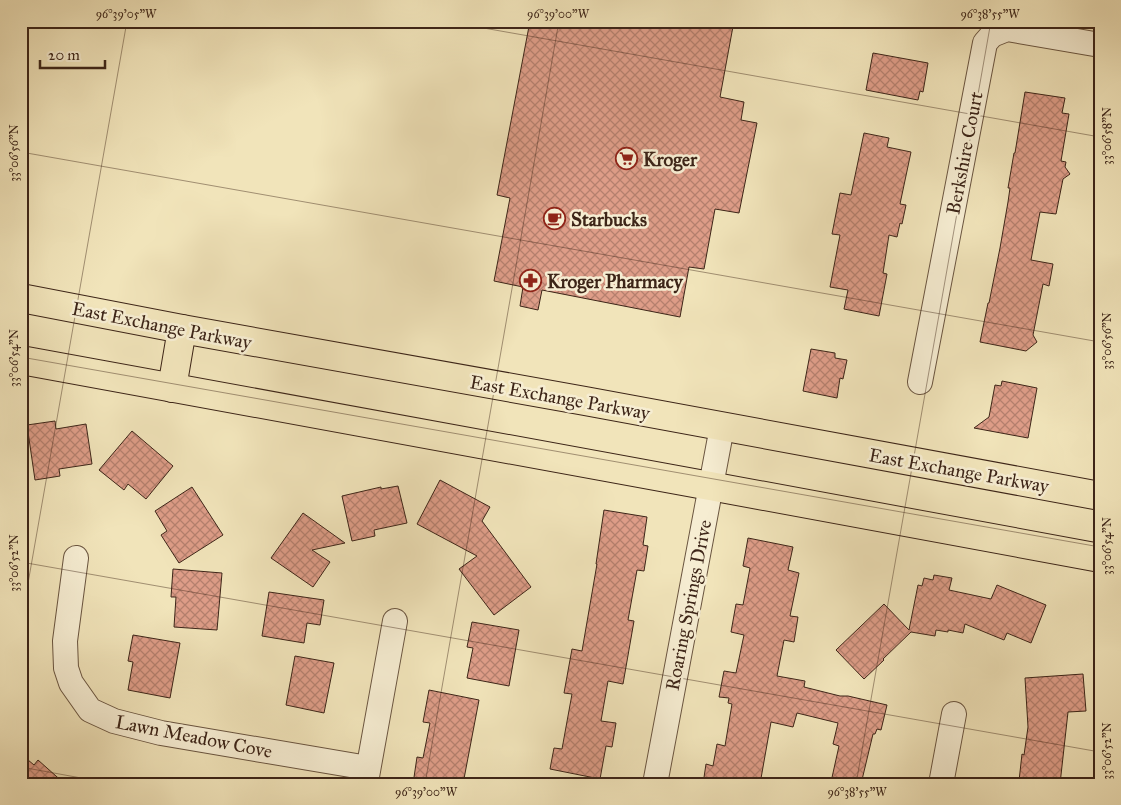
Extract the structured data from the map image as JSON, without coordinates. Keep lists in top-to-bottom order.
{
  "streets": {
    "main road": ["East Exchange Parkway"],
    "street": ["Berkshire Court", "Roaring Springs Drive", "Lawn Meadow Cove"]
  },
  "crossings": [
    ["East Exchange Parkway", "Roaring Springs Drive"]
  ],
  "places": {
    "supermarket": ["Kroger"],
    "cafe": ["Starbucks"],
    "pharmacy": ["Kroger Pharmacy"]
  },
  "scale_bar": "20 m",
  "coordinates": [
    "96°39'05\"W",
    "96°39'00\"W",
    "96°38'55\"W",
    "33°06'58\"N",
    "33°06'56\"N",
    "33°06'54\"N",
    "33°06'52\"N"
  ]
}
